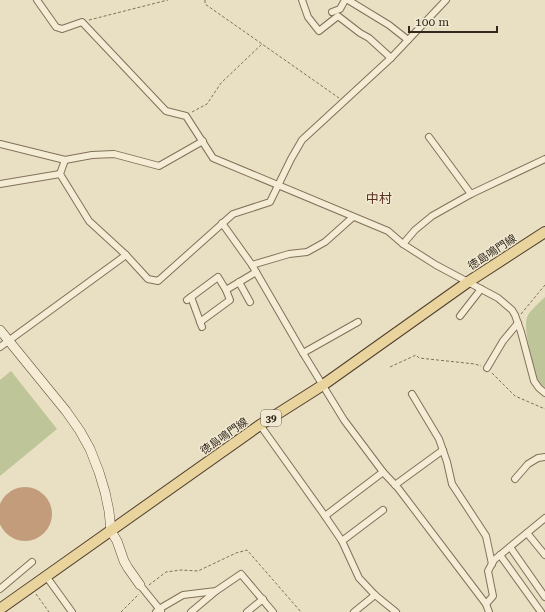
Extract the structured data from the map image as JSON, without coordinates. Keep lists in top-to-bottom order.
{
  "streets": {
    "main road": ["徳島鳴門線", "39"]
  },
  "districts": ["中村"],
  "scale_bar": "100 m"
}
